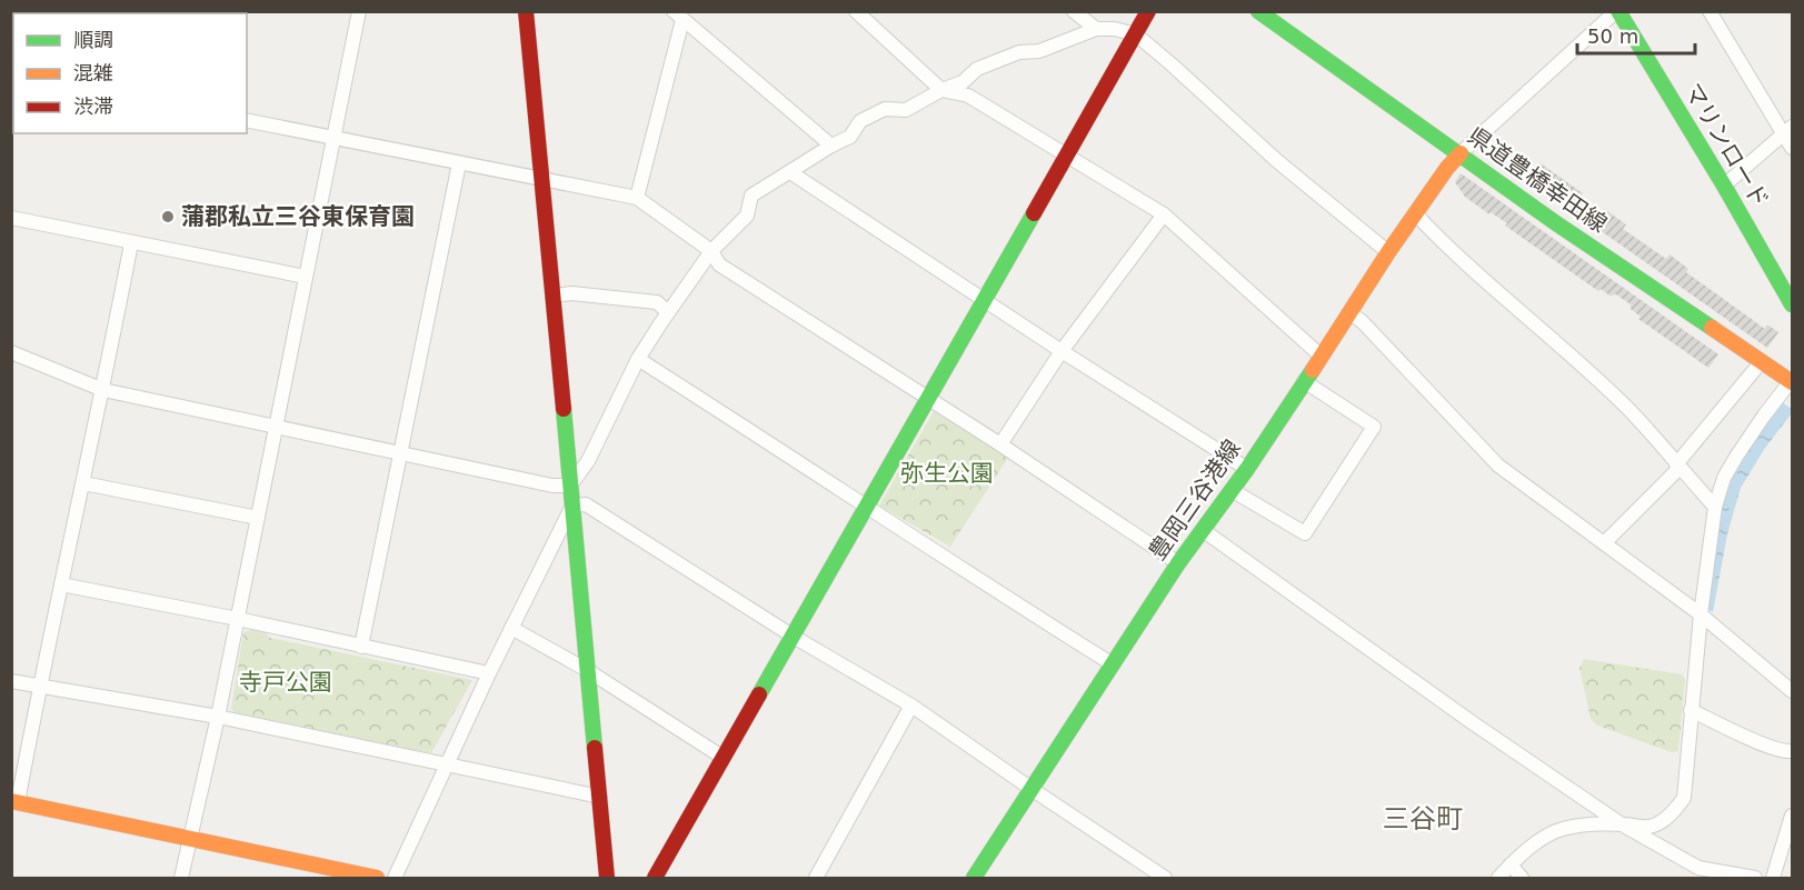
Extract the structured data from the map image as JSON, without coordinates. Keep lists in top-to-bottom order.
{
  "streets": {
    "street": ["マリンロード", "県道豊橋幸田線", "豊岡三谷港線"]
  },
  "crossings": [
    ["県道豊橋幸田線", "豊岡三谷港線"]
  ],
  "districts": ["三谷町"],
  "parks": ["弥生公園", "寺戸公園"],
  "places": ["蒲郡私立三谷東保育園"],
  "legend": ["順調", "混雑", "渋滞"],
  "scale_bar": "50 m"
}
